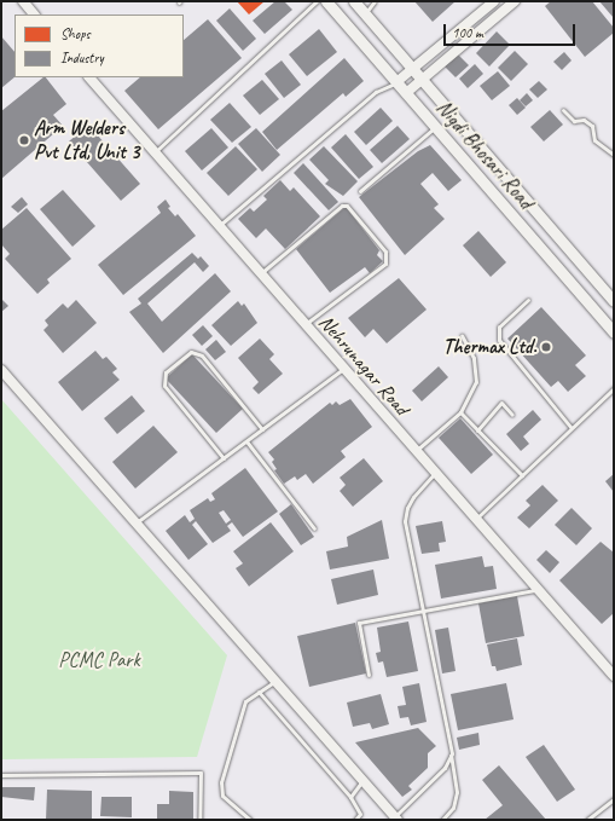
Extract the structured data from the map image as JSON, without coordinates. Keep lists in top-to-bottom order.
{
  "streets": {
    "main road": ["Nigdi Bhosari Road"],
    "street": ["Nehrunagar Road"]
  },
  "parks": ["PCMC Park"],
  "places": ["Arm Welders Pvt Ltd, Unit 3", "Thermax Ltd."],
  "legend": ["Shops", "Industry"],
  "scale_bar": "100 m"
}
